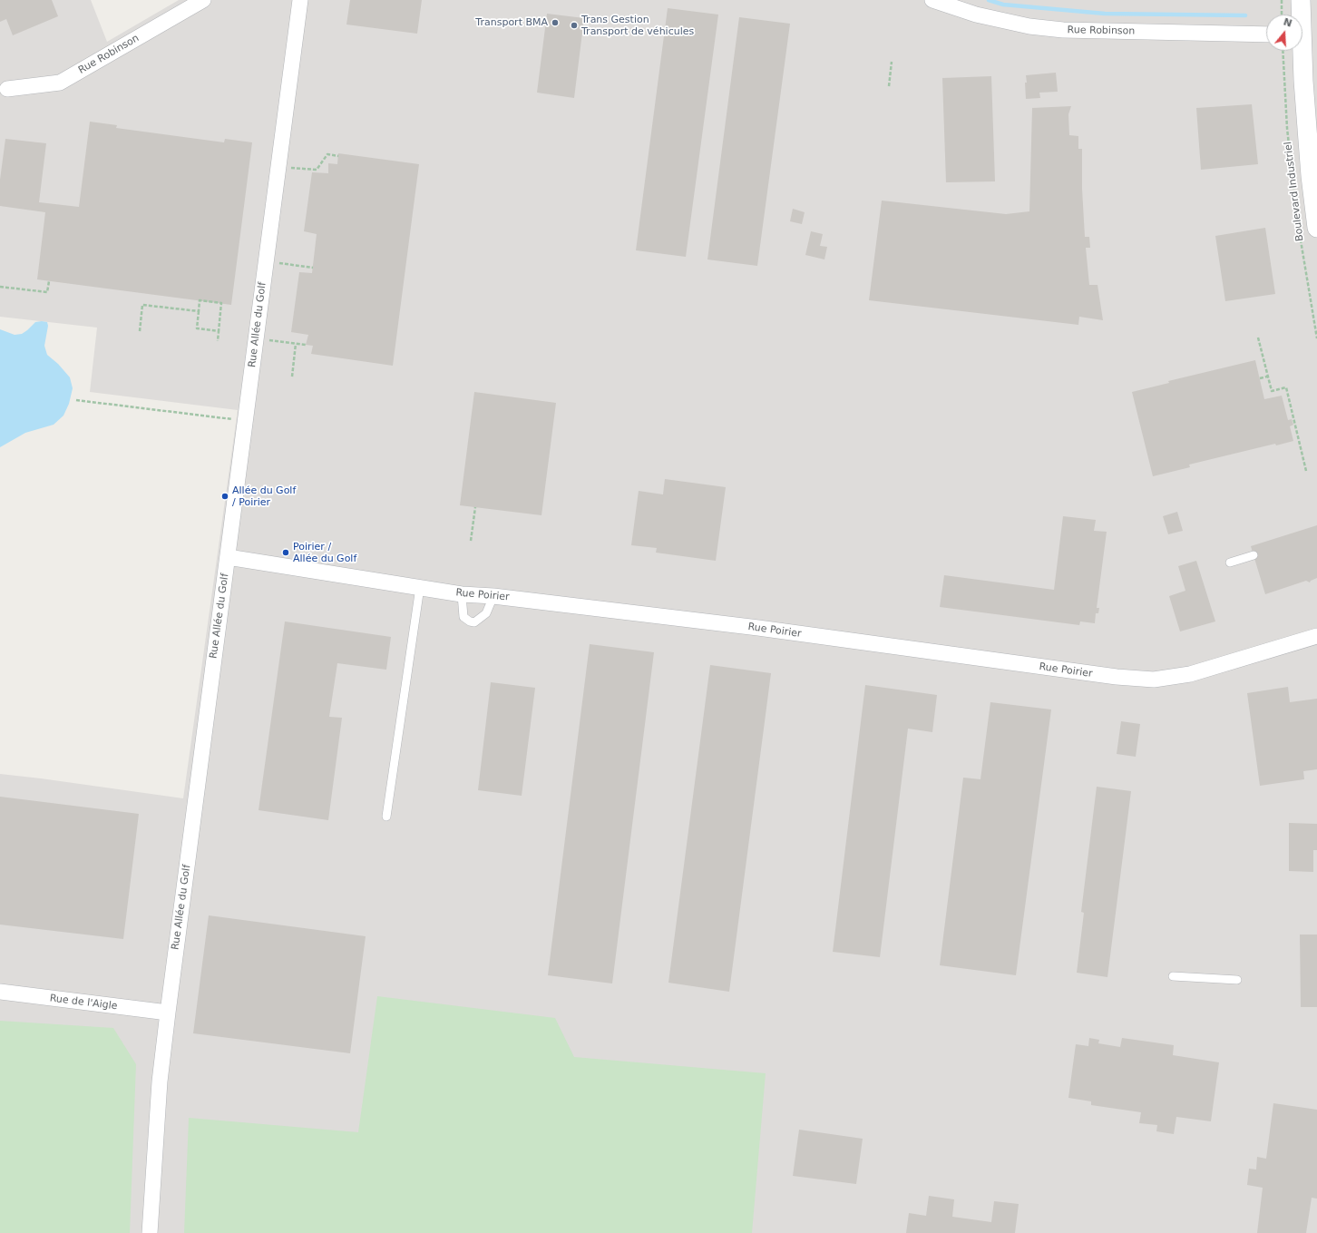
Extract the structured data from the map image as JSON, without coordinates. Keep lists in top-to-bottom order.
{
  "streets": {
    "street": [
      "Rue Robinson",
      "Boulevard Industriel",
      "Rue Allée du Golf",
      "Rue Poirier",
      "Rue de l'Aigle"
    ]
  },
  "crossings": [
    ["Rue Allée du Golf", "Rue Poirier"],
    ["Rue Allée du Golf", "Rue de l'Aigle"]
  ],
  "places": [
    "Transport BMA",
    "Trans Gestion Transport de véhicules",
    "Allée du Golf / Poirier",
    "Poirier / Allée du Golf"
  ],
  "north": "top"
}
